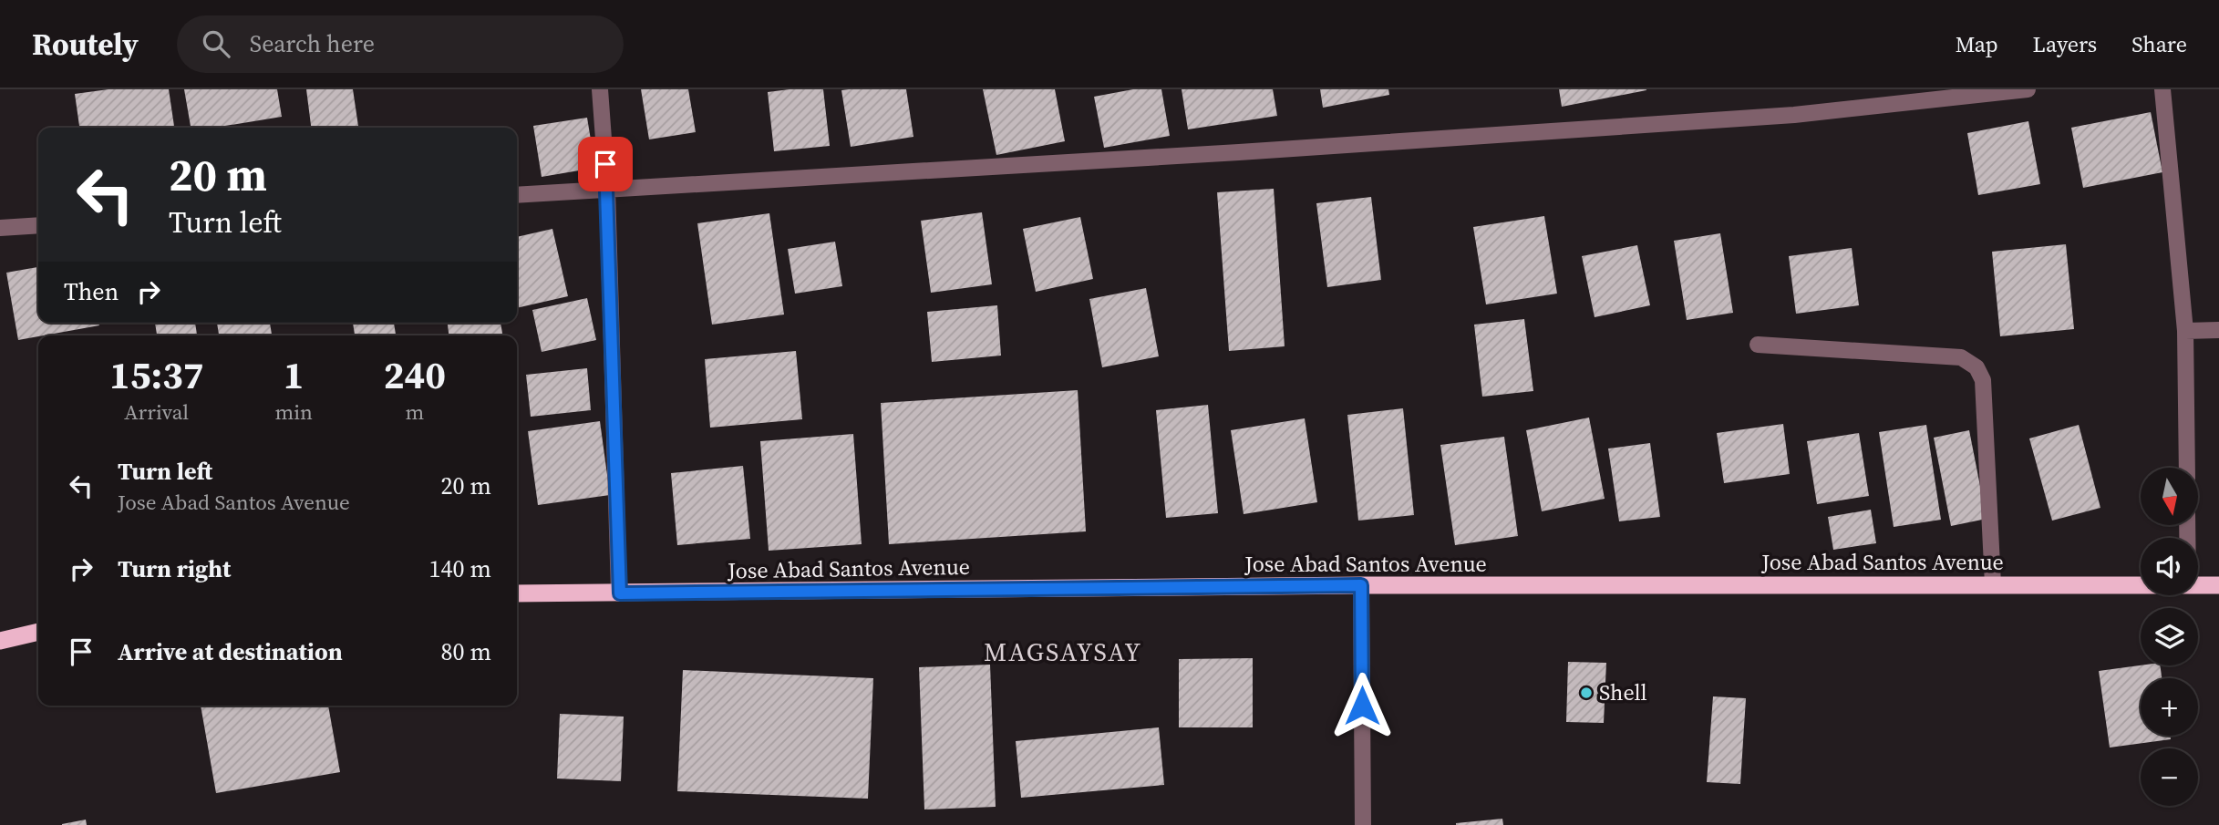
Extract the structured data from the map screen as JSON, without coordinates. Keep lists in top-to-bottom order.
{
  "streets": {
    "highway": ["Jose Abad Santos Avenue"]
  },
  "districts": ["MAGSAYSAY"],
  "places": ["Shell"],
  "north": "bottom",
  "page": {
    "header": "Routely",
    "search": "Search here",
    "nav": ["Map", "Layers", "Share"],
    "turn": ["20 m", "Turn left"],
    "then": "Then",
    "eta": [
      "15:37",
      "Arrival",
      "1",
      "min",
      "240",
      "m"
    ],
    "list": [
      {
        "name": "Turn left",
        "note": "Jose Abad Santos Avenue",
        "value": "20 m"
      },
      {
        "name": "Turn right",
        "value": "140 m"
      },
      {
        "name": "Arrive at destination",
        "value": "80 m"
      }
    ],
    "map_buttons": ["+", "−"]
  }
}
